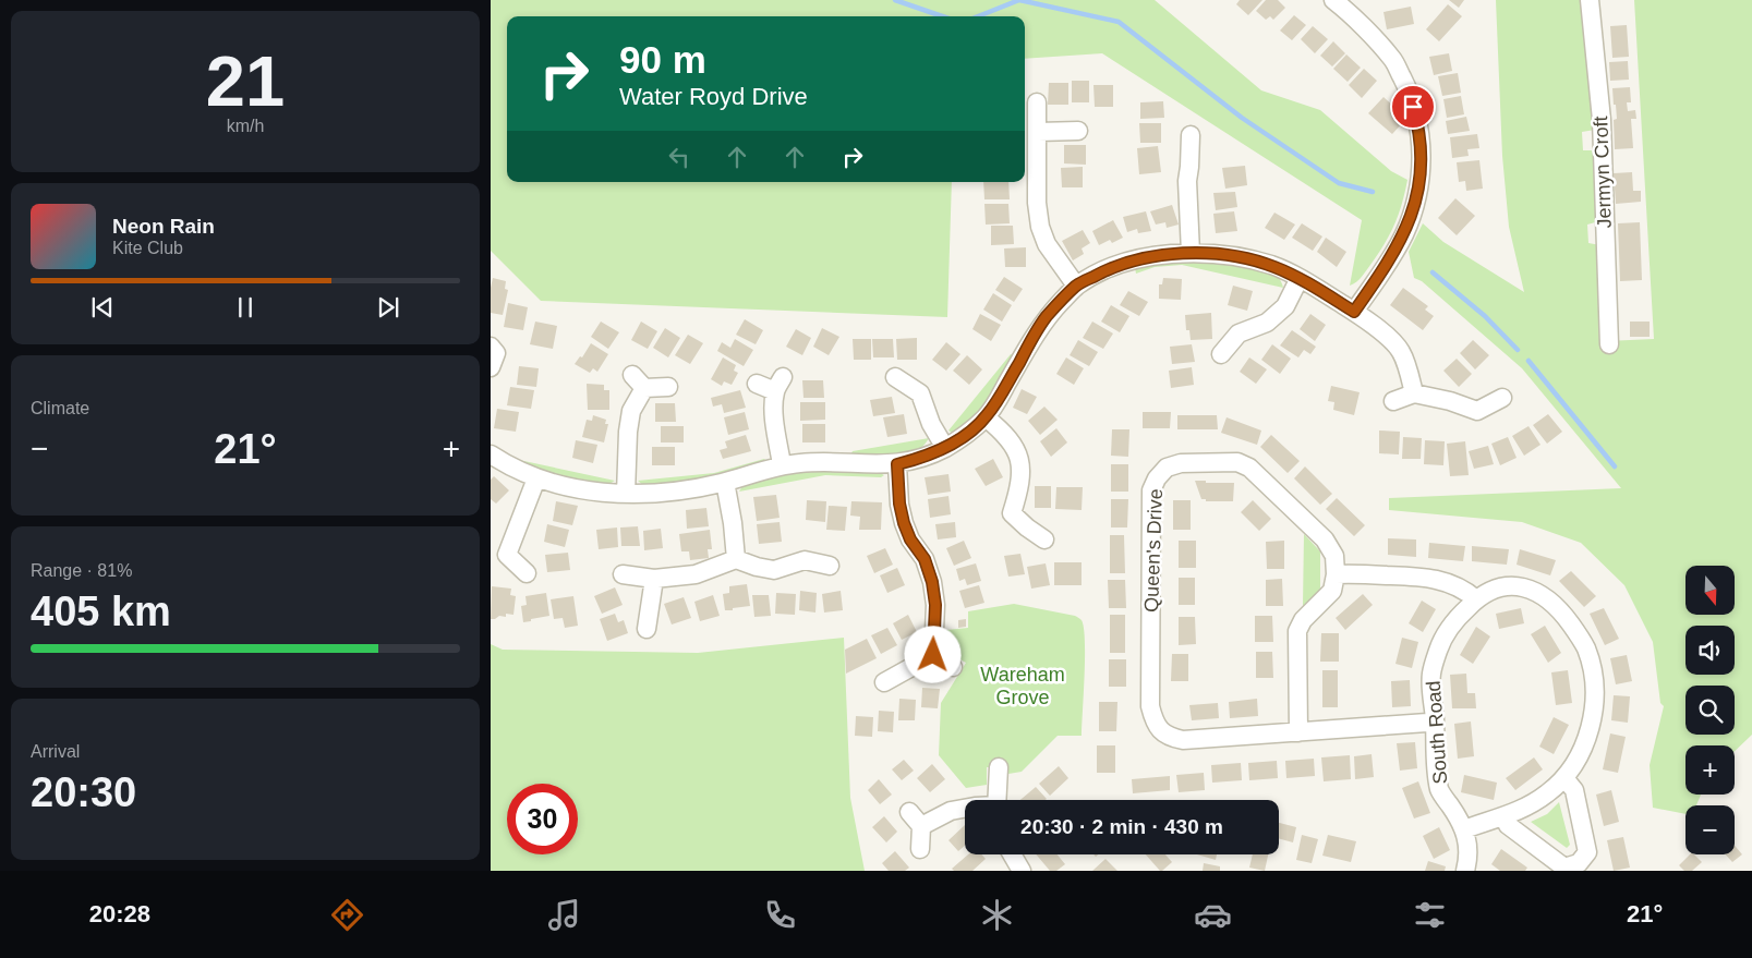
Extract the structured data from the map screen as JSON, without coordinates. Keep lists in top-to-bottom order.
{
  "streets": {
    "street": ["Jermyn Croft", "Queen's Drive", "South Road"]
  },
  "crossings": [
    ["Queen's Drive", "South Road"]
  ],
  "parks": ["Wareham Grove"],
  "north": "bottom",
  "page": {
    "tile": [
      ["21", "km/h"],
      "Climate",
      ["Range · 81%", "405 km"],
      ["Arrival", "20:30"]
    ],
    "turn": ["90 m", "Water Royd Drive"],
    "song": ["Neon Rain", "Kite Club"],
    "heat": ["−", "21°", "+"],
    "map_buttons": ["+", "−"],
    "limit": "30",
    "trip": "20:30 · 2 min · 430 m",
    "tabs": ["20:28", "21°"]
  }
}
